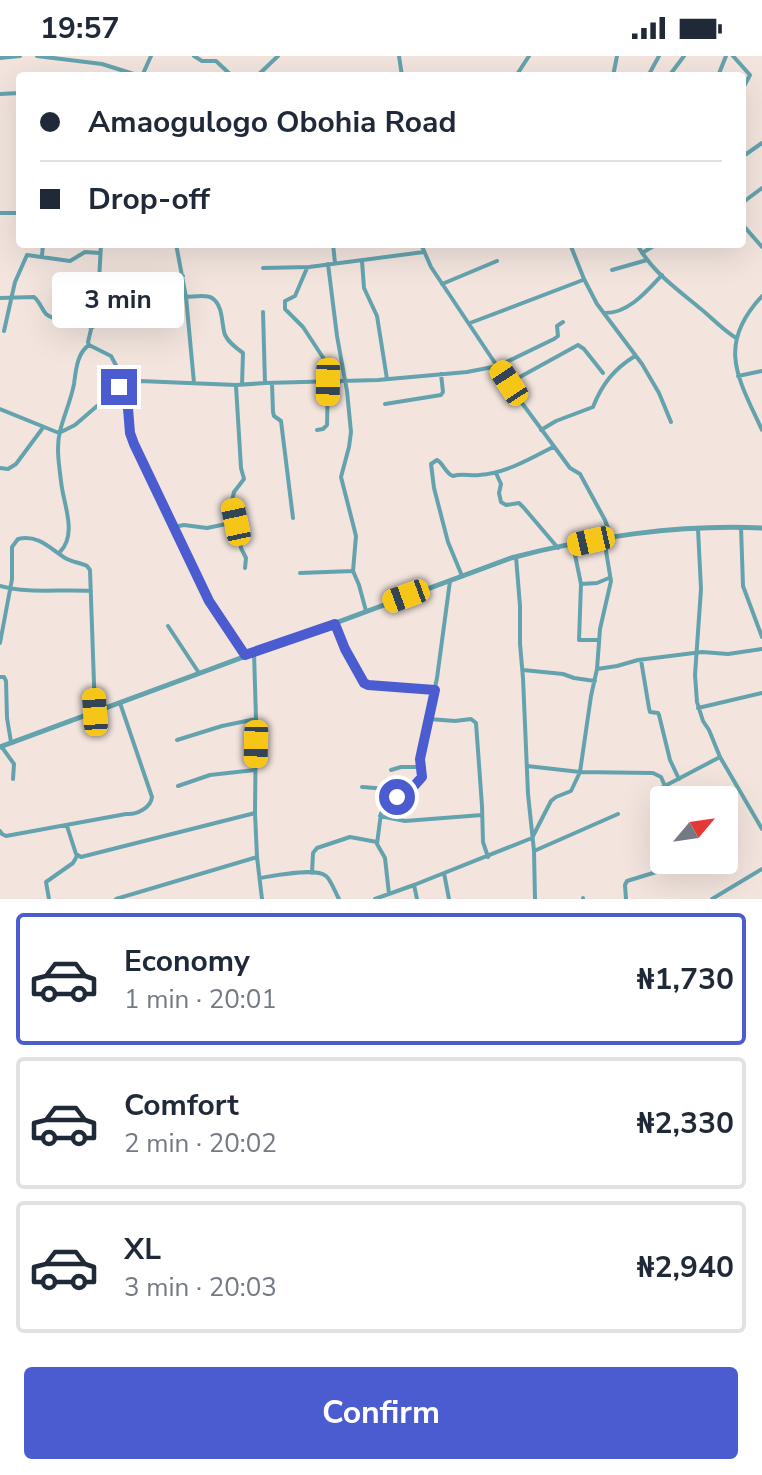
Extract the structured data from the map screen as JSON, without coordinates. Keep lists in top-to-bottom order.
{
  "north": "top right",
  "page": {
    "status": "19:57",
    "banner": ["Amaogulogo Obohia Road", "Drop-off"],
    "bubble": "3 min",
    "list": [
      {
        "name": "Economy",
        "note": "1 min · 20:01",
        "value": "₦1,730"
      },
      {
        "name": "Comfort",
        "note": "2 min · 20:02",
        "value": "₦2,330"
      },
      {
        "name": "XL",
        "note": "3 min · 20:03",
        "value": "₦2,940"
      }
    ],
    "buttons": "Confirm"
  }
}
